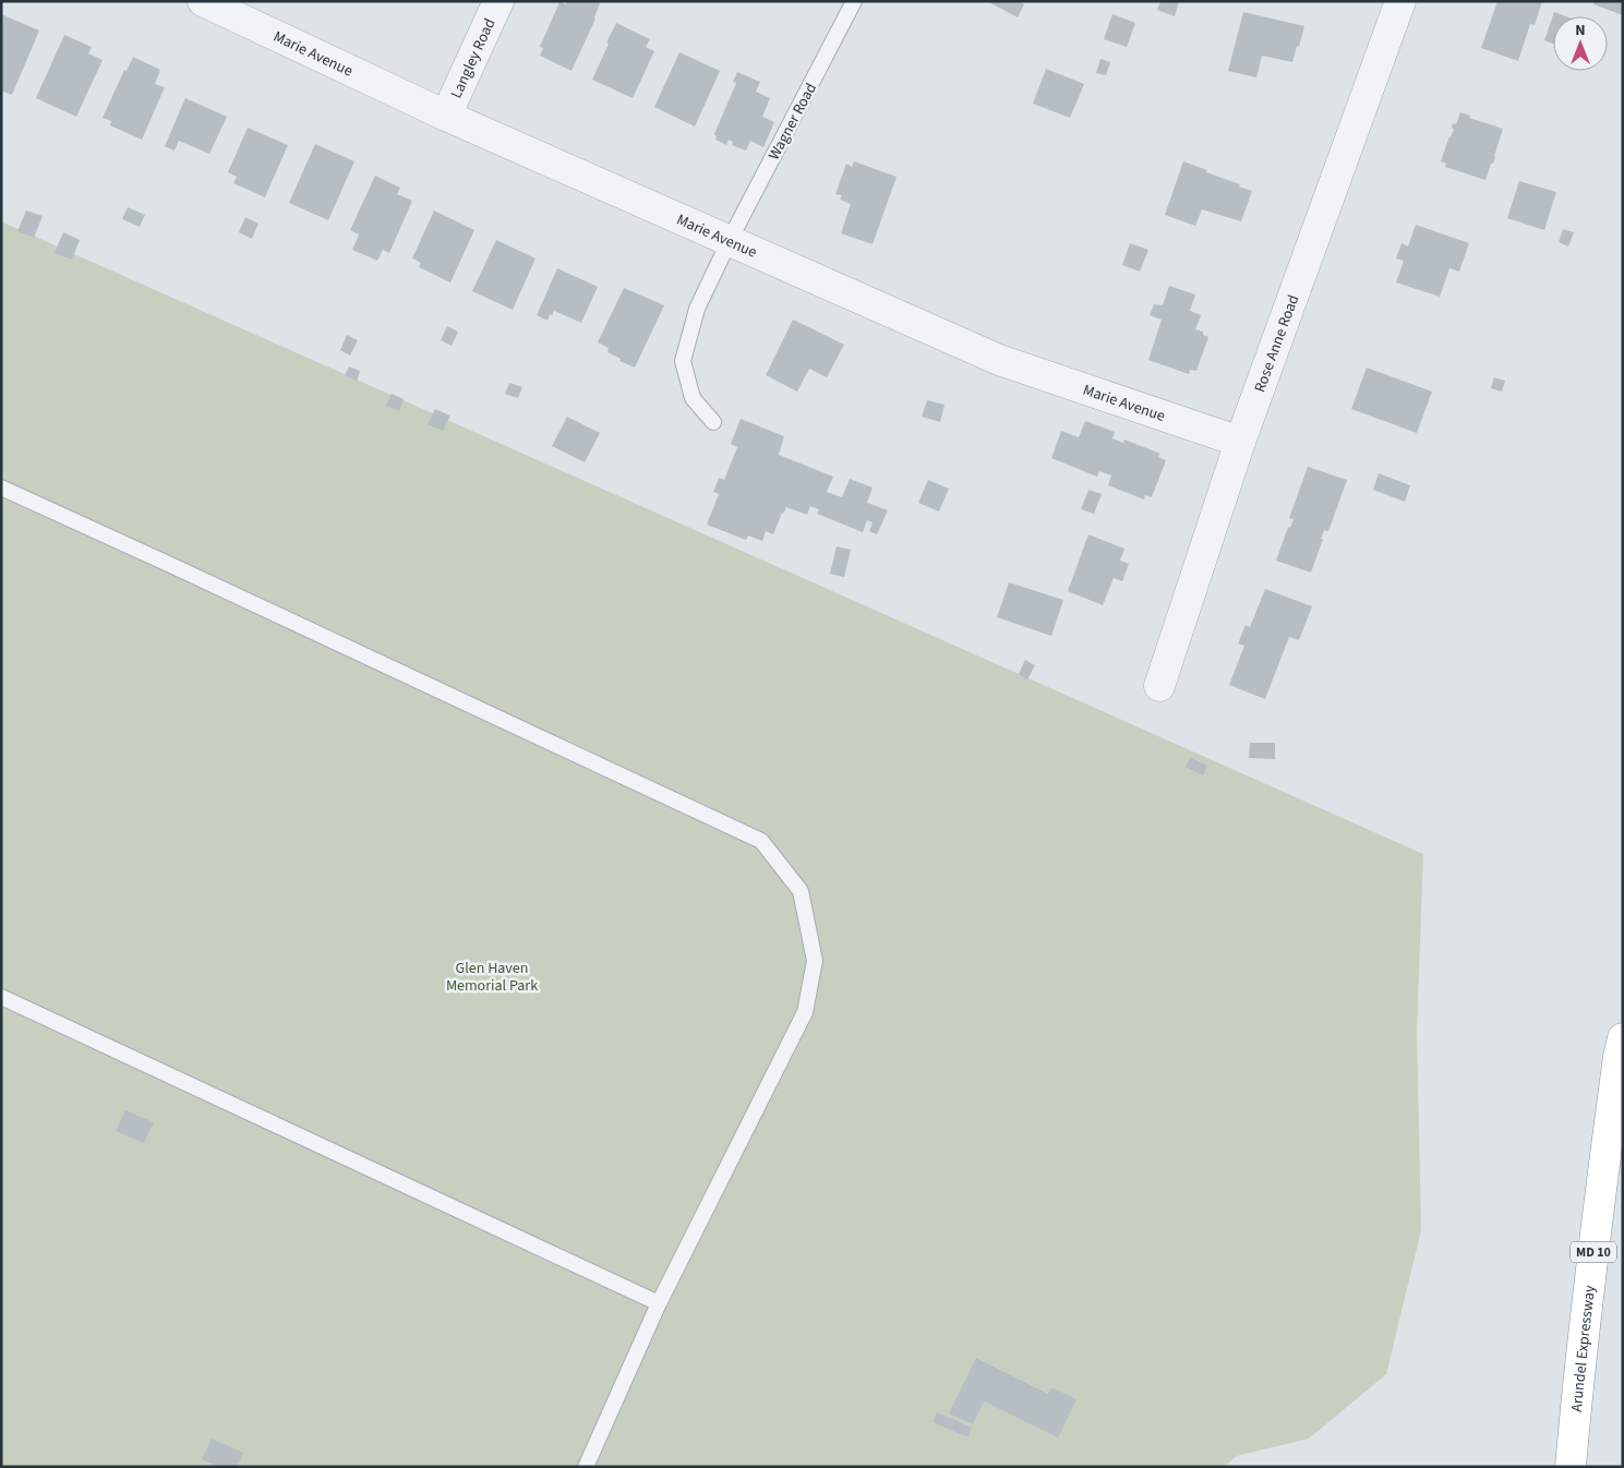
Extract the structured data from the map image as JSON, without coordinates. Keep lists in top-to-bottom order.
{
  "streets": {
    "highway": ["MD 10", "Arundel Expressway"],
    "street": ["Marie Avenue", "Langley Road", "Rose Anne Road"],
    "lane": ["Wagner Road"]
  },
  "crossings": [
    ["Marie Avenue", "Langley Road"],
    ["Marie Avenue", "Wagner Road"],
    ["Marie Avenue", "Rose Anne Road"]
  ],
  "parks": ["Glen Haven Memorial Park"],
  "north": "top"
}
